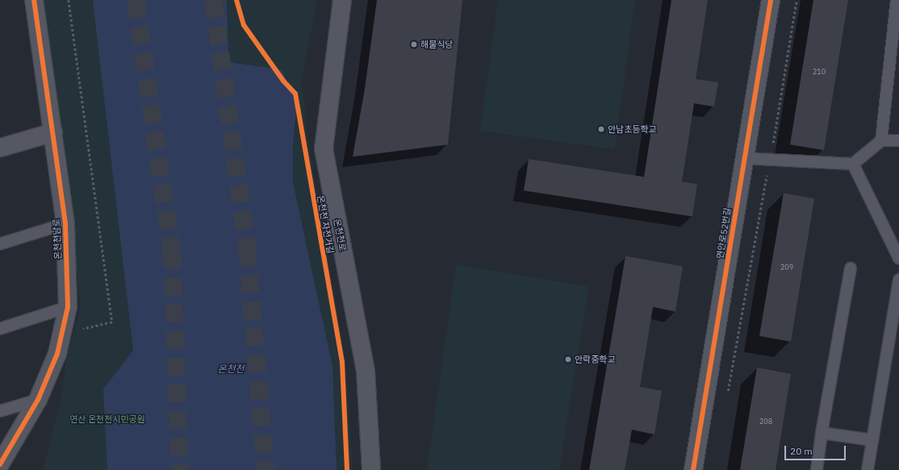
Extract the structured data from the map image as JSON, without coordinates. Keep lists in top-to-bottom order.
{
  "streets": {
    "street": ["연안로52번길", "온천천로", "온천천남로"],
    "cycle path": ["온천천 자전거길"]
  },
  "water": ["온천천"],
  "parks": ["연산 온천천시민공원"],
  "places": ["해물식당", "안남초등학교", "안락중학교"],
  "house_numbers": ["210", "209", "208"],
  "scale_bar": "20 m"
}
